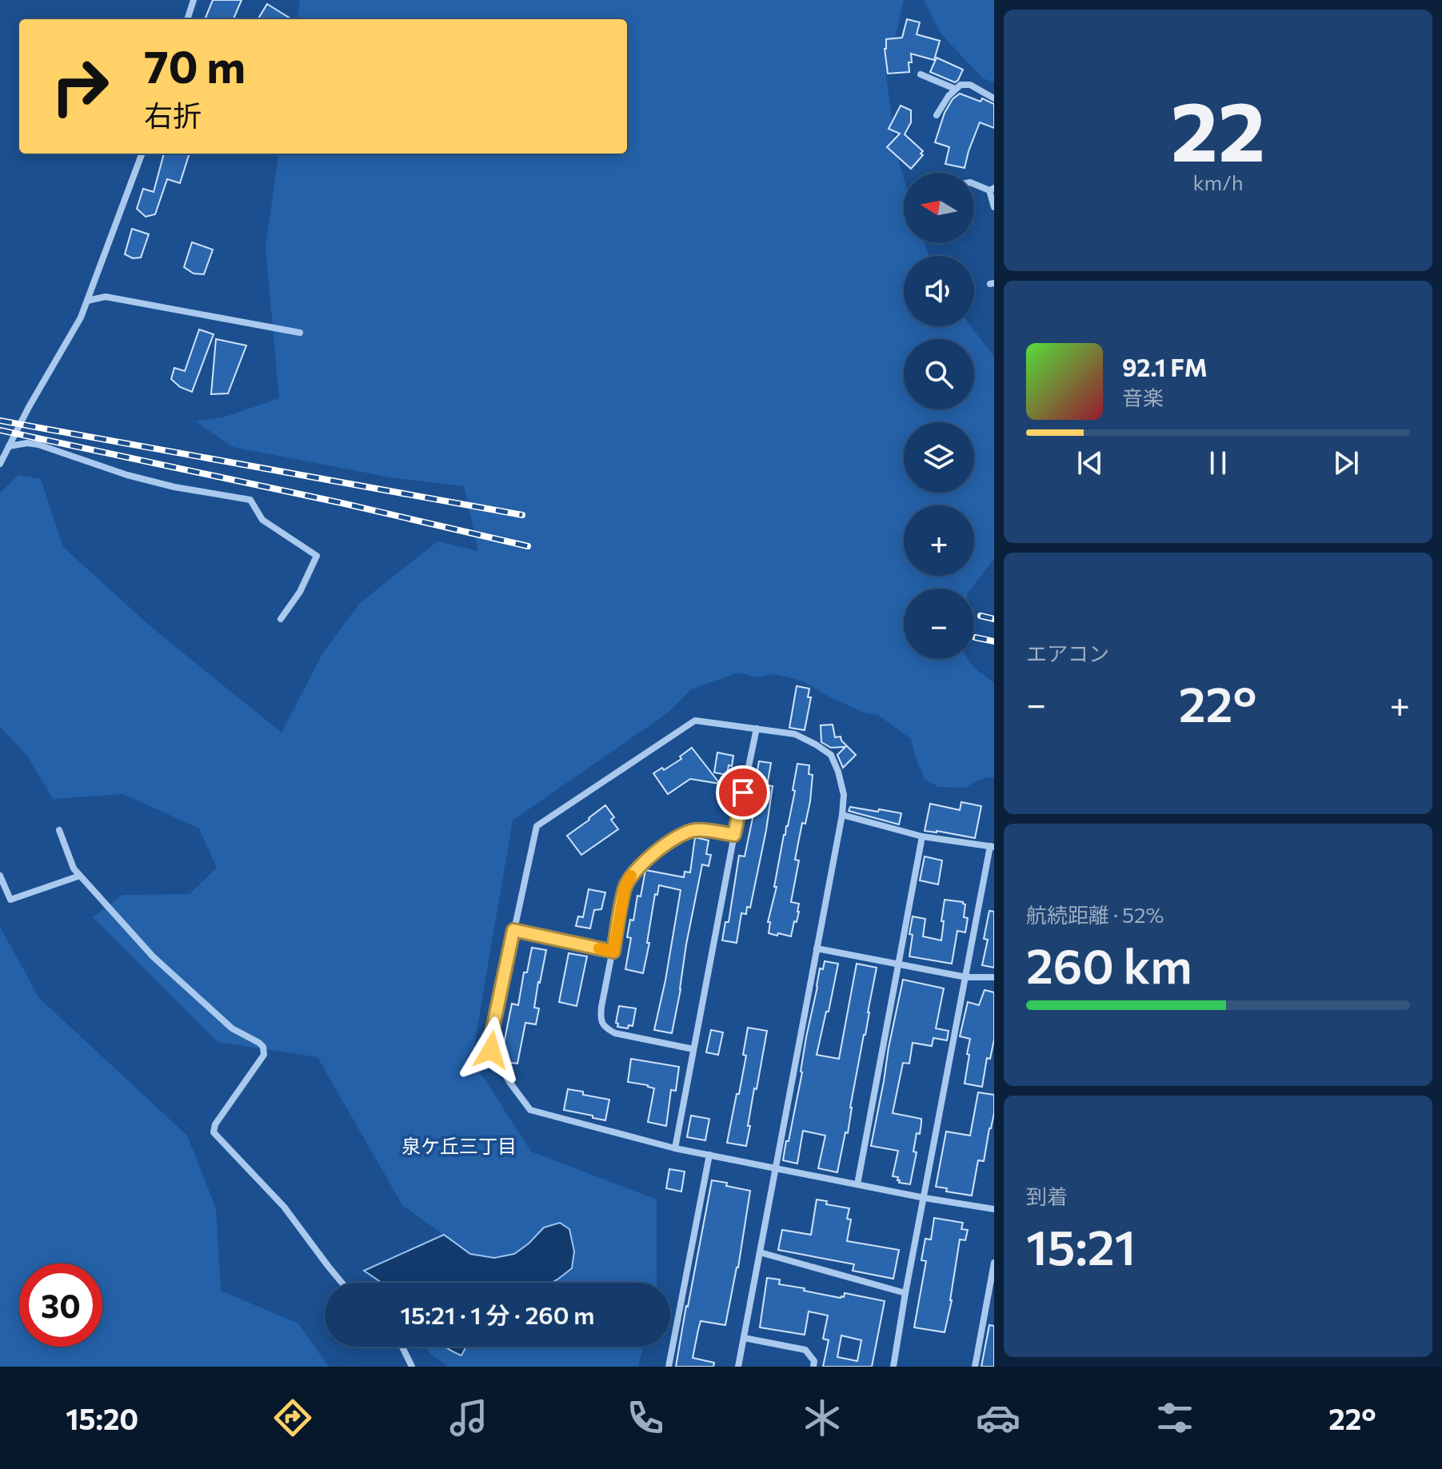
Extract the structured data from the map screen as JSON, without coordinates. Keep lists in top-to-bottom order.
{
  "districts": ["泉ケ丘三丁目"],
  "north": "left",
  "page": {
    "tile": [
      ["22", "km/h"],
      "エアコン",
      ["航続距離 · 52%", "260 km"],
      ["到着", "15:21"]
    ],
    "turn": ["70 m", "右折"],
    "map_buttons": ["+", "−"],
    "song": ["92.1 FM", "音楽"],
    "heat": ["−", "22°", "+"],
    "limit": "30",
    "trip": "15:21 · 1 分 · 260 m",
    "tabs": ["15:20", "22°"]
  }
}
